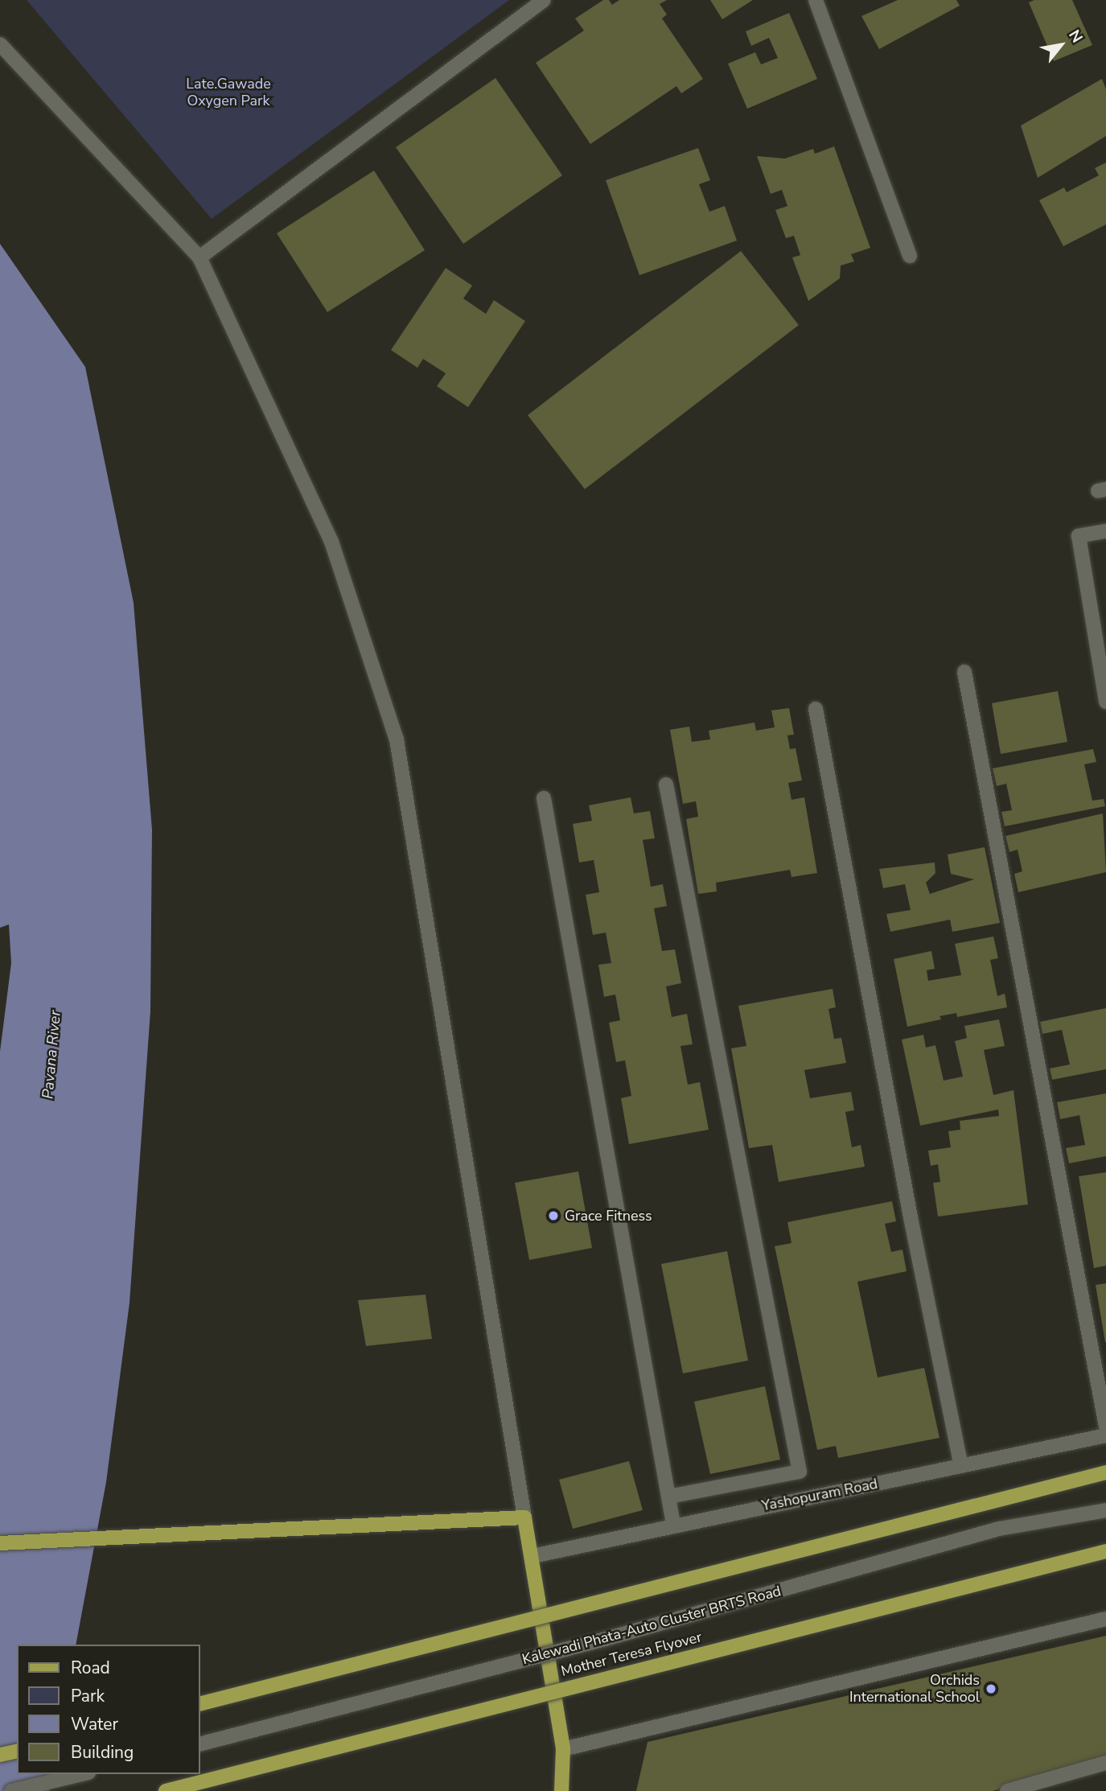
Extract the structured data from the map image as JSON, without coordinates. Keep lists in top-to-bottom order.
{
  "streets": {
    "main road": ["Mother Teresa Flyover"],
    "street": ["Yashopuram Road", "Kalewadi Phata-Auto Cluster BRTS Road"]
  },
  "water": ["Pavana River"],
  "parks": ["Late.Gawade Oxygen Park"],
  "places": ["Grace Fitness", "Orchids International School"],
  "legend": [
    "Road",
    "Park",
    "Water",
    "Building"
  ],
  "north": "top right"
}
